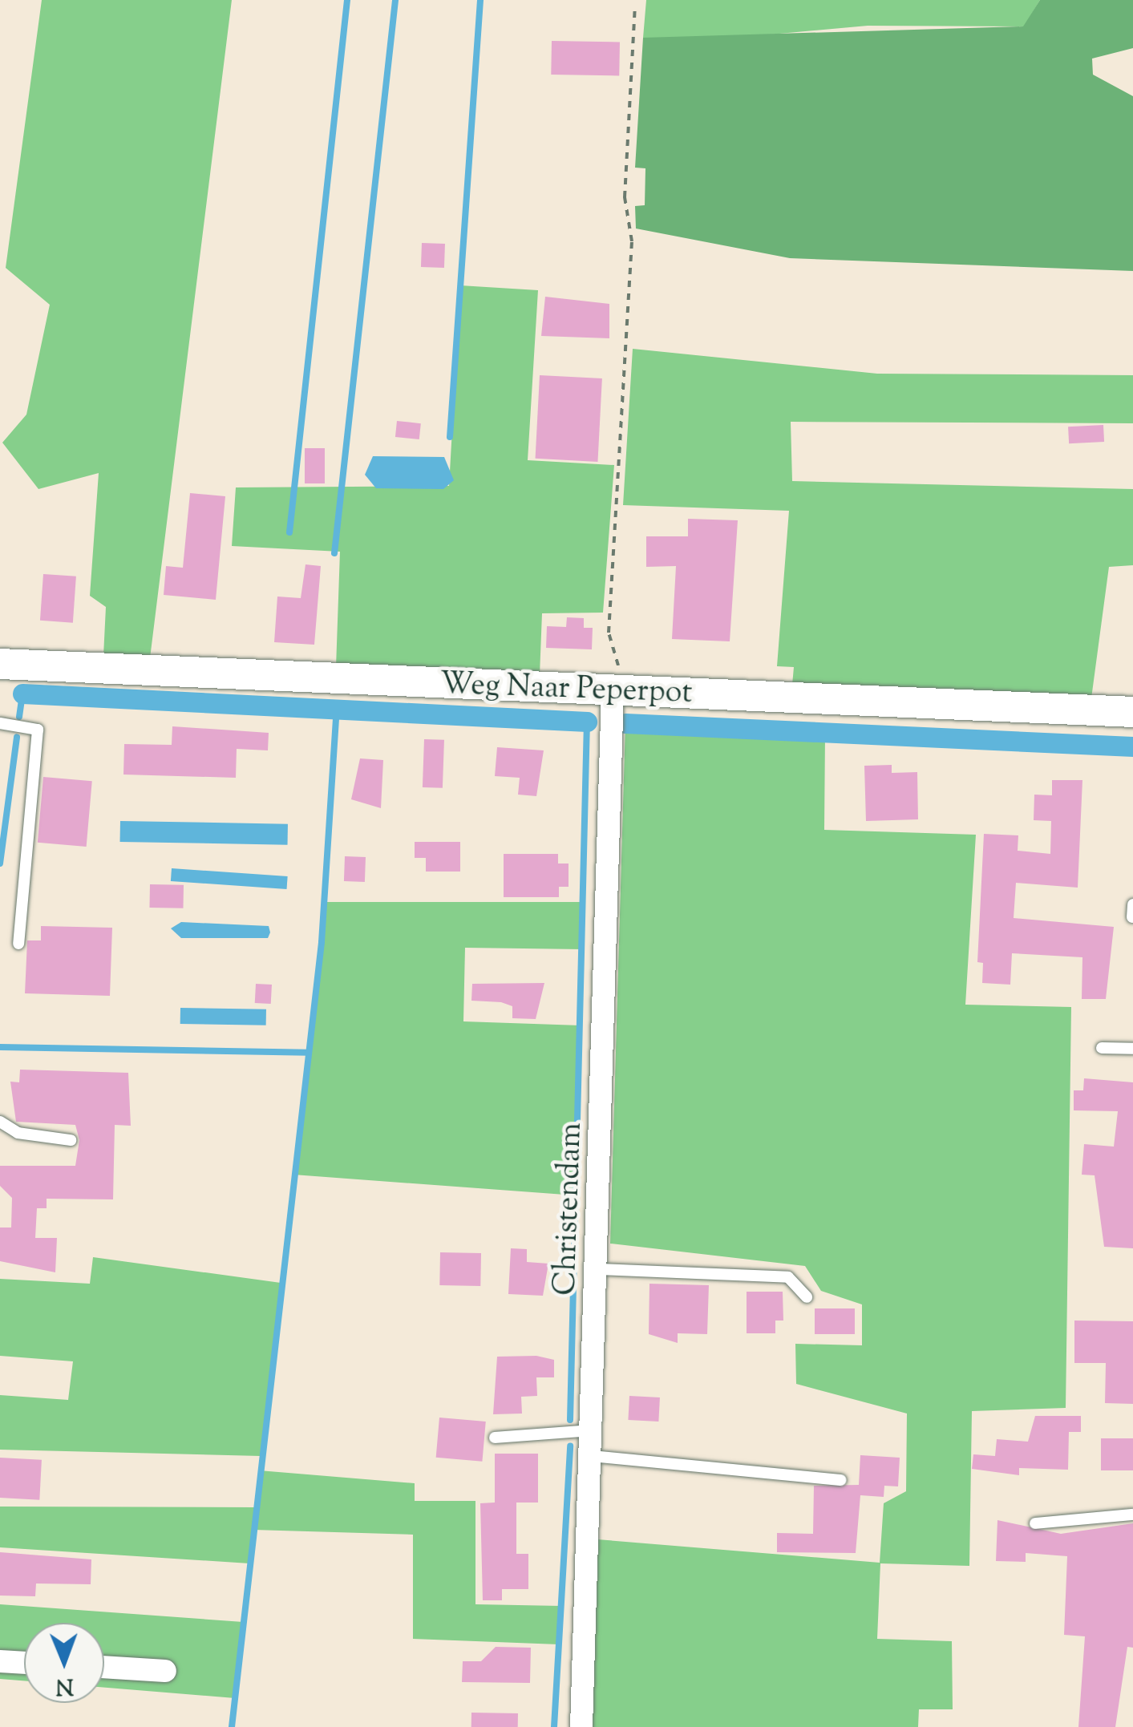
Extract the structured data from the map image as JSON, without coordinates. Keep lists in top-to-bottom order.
{
  "streets": {
    "street": ["Weg Naar Peperpot", "Christendam"]
  },
  "crossings": [
    ["Weg Naar Peperpot", "Christendam"]
  ],
  "north": "bottom"
}
